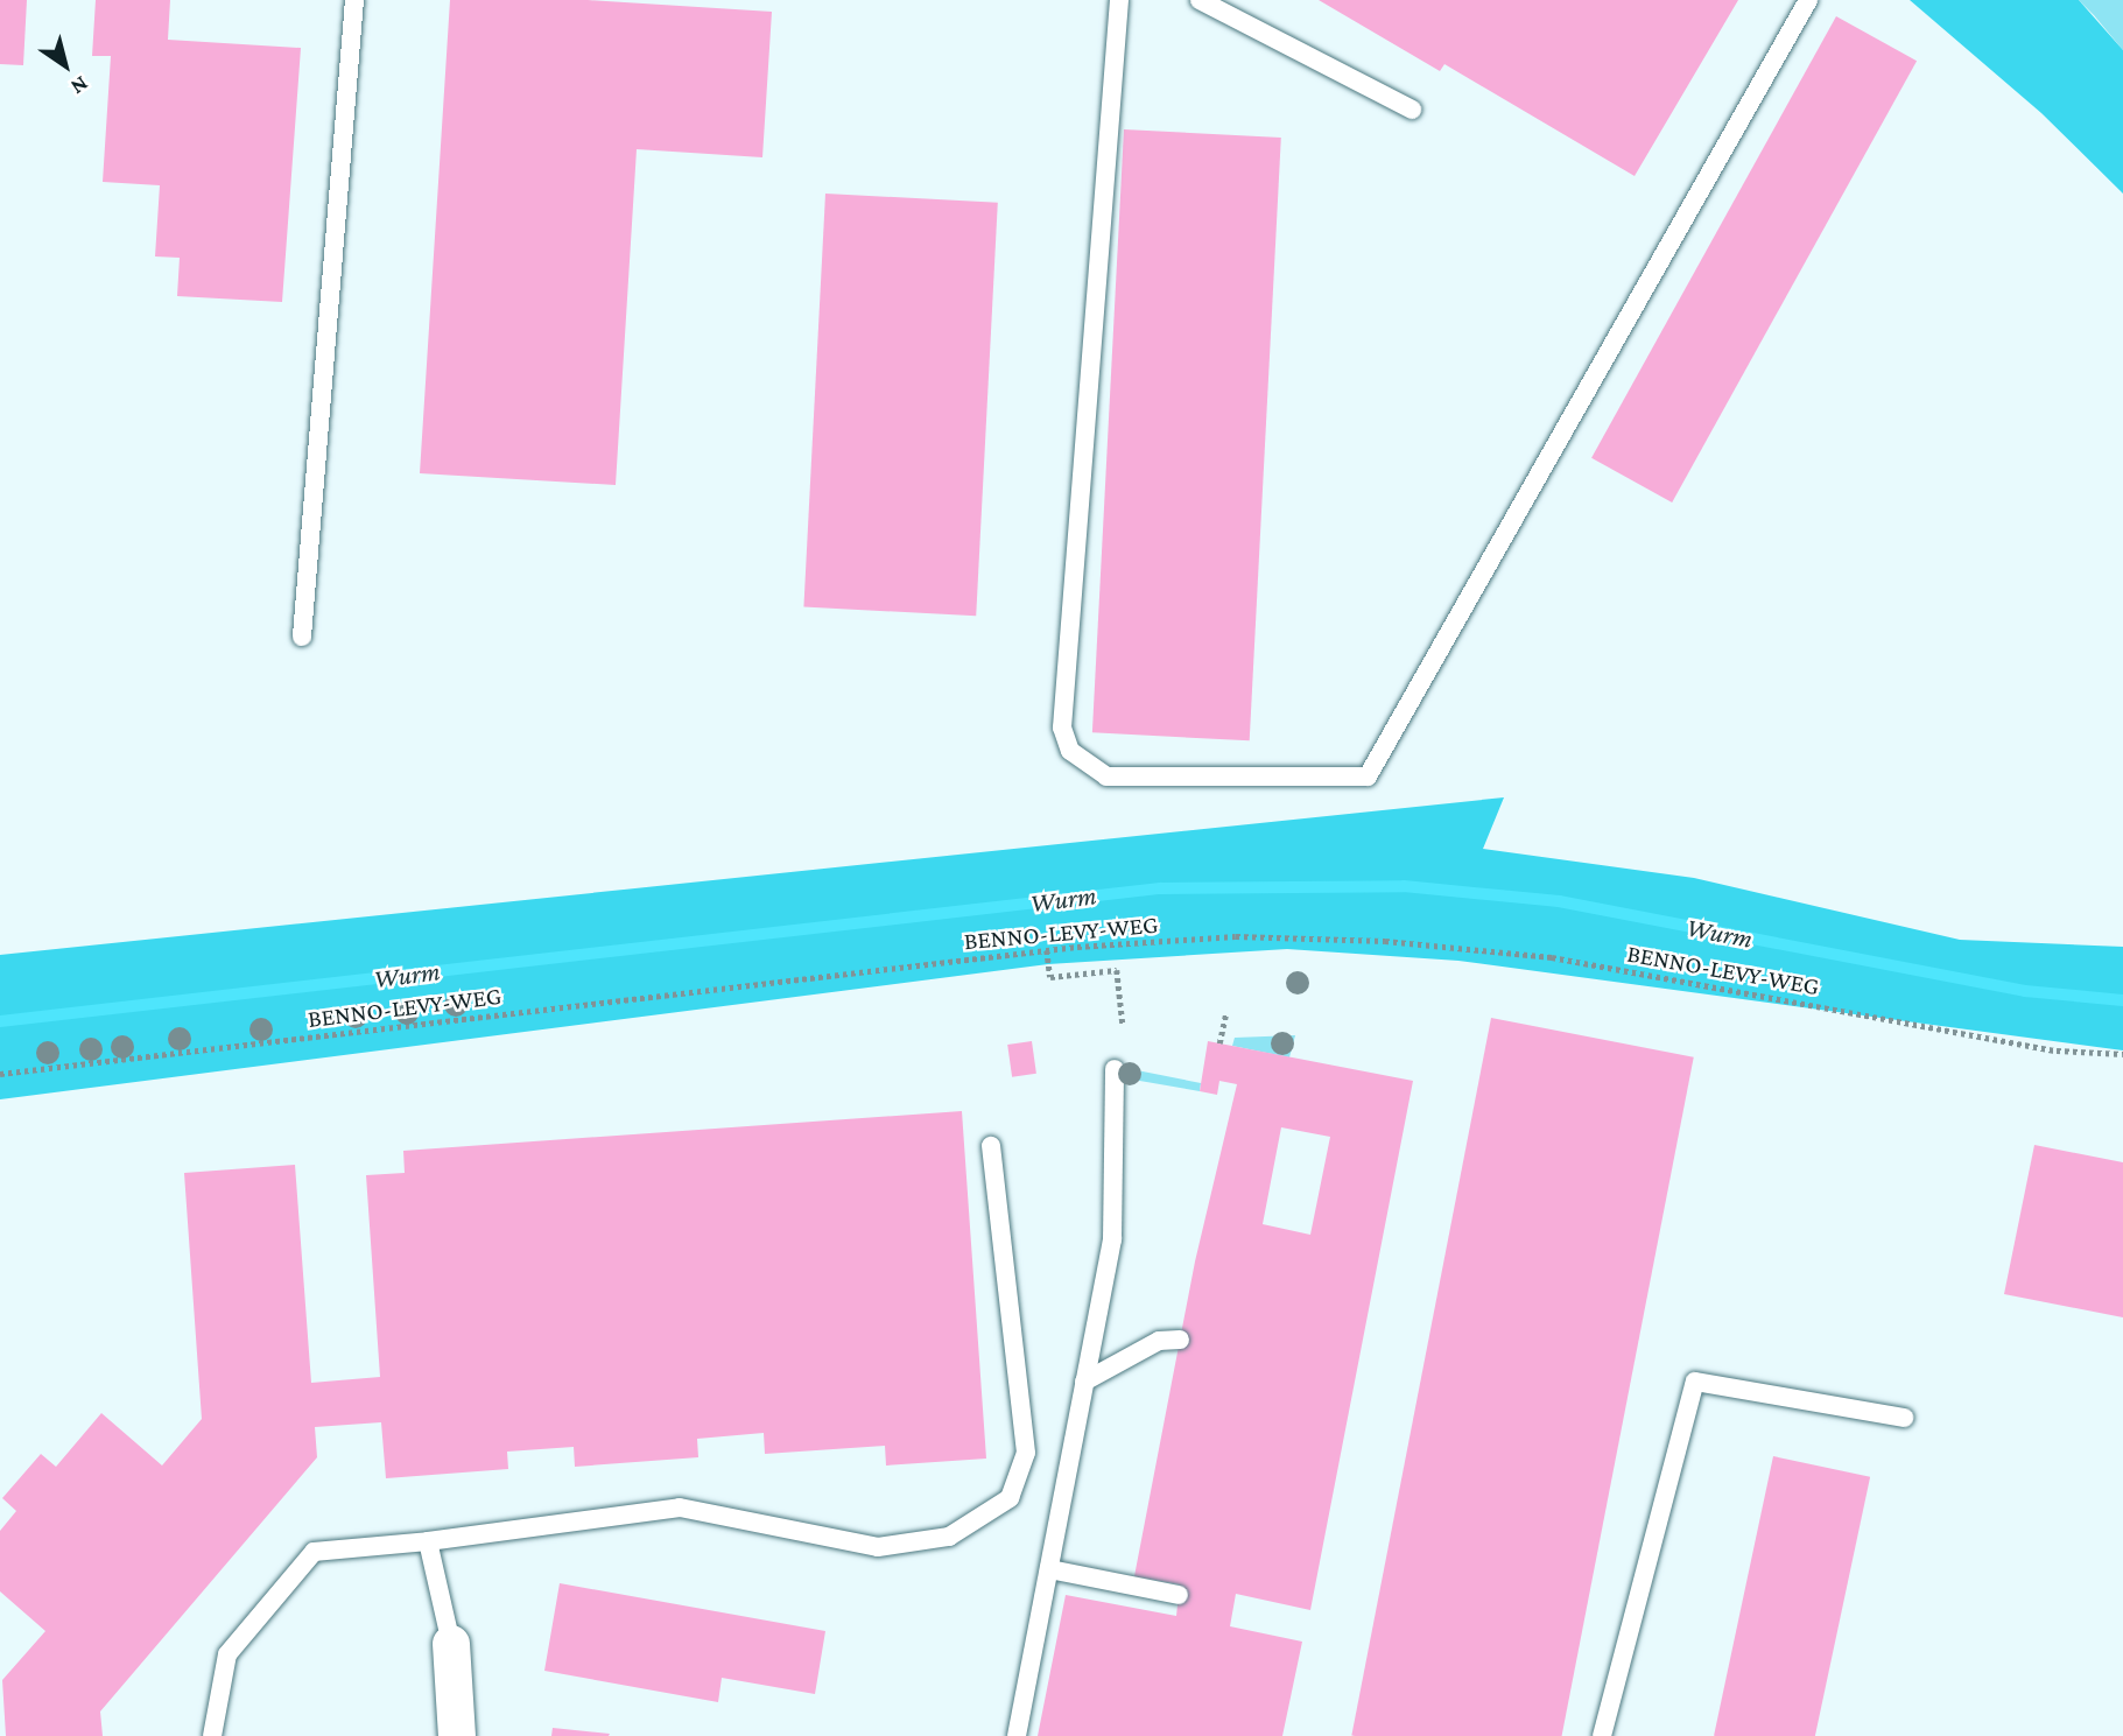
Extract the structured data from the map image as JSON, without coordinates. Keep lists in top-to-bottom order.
{
  "streets": {
    "path": ["BENNO-LEVY-WEG"]
  },
  "water": ["Wurm"],
  "north": "bottom right"
}
